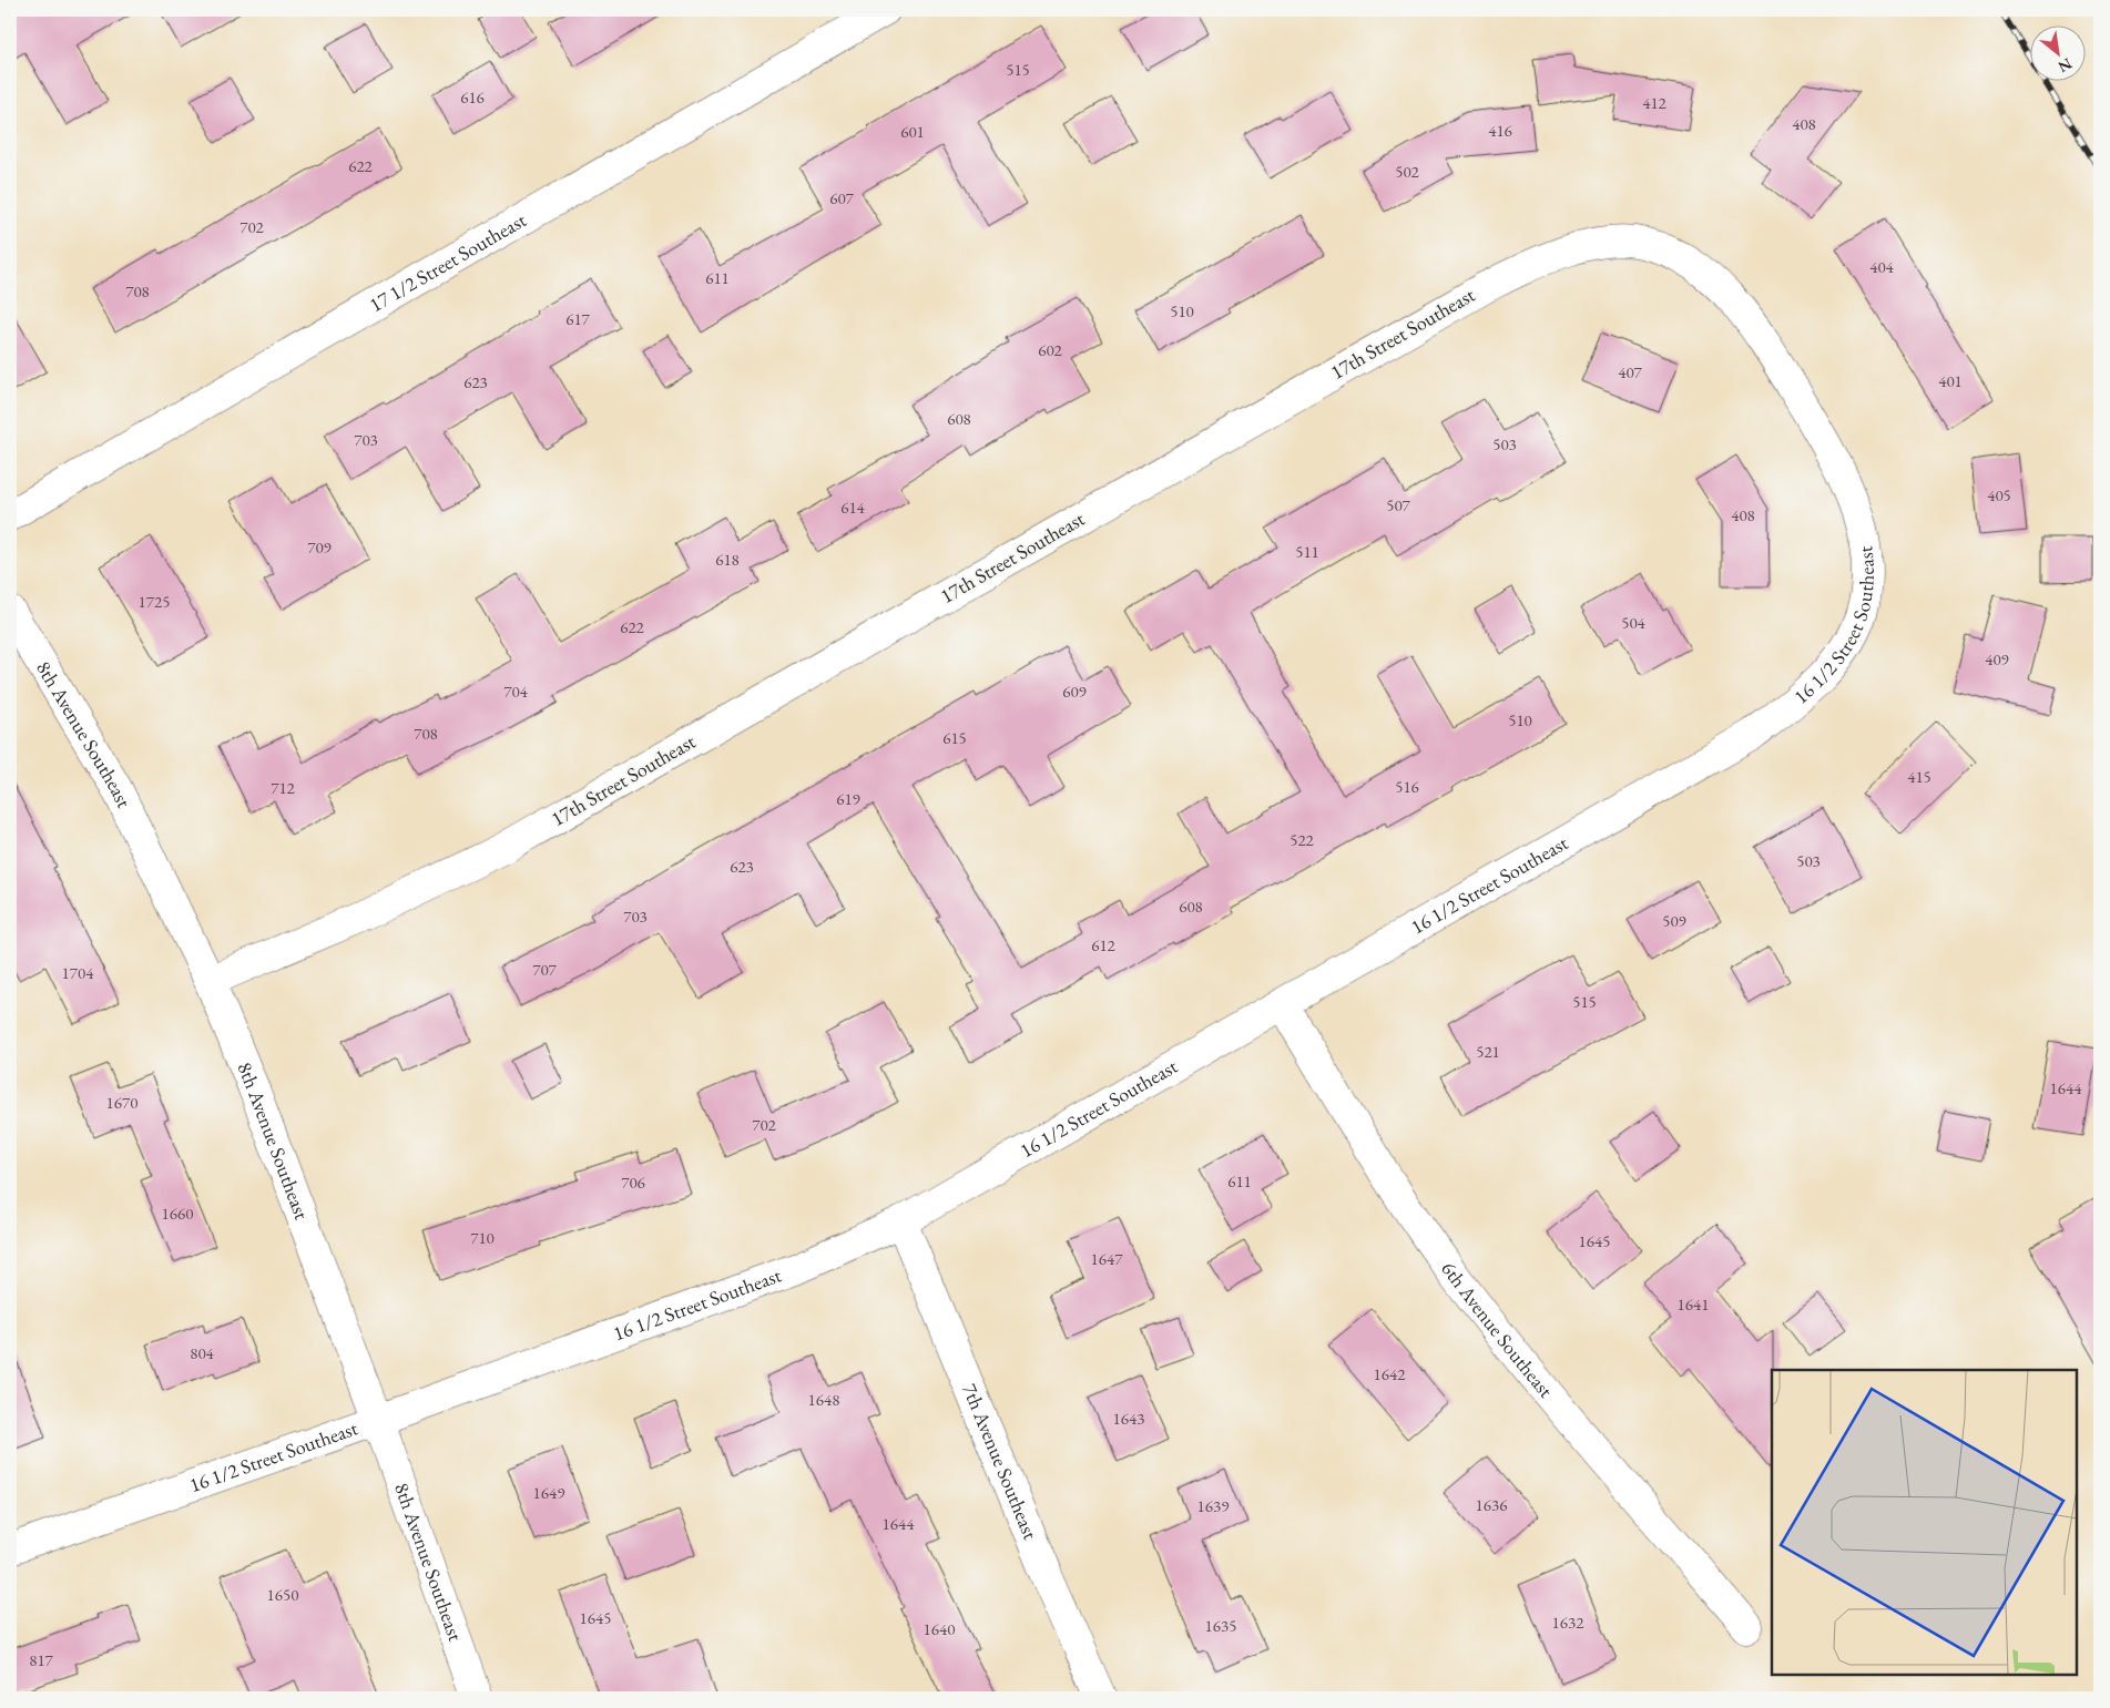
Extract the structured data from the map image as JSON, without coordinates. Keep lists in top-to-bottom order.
{
  "streets": {
    "street": [
      "17 1/2 Street Southeast",
      "17th Street Southeast",
      "16 1/2 Street Southeast",
      "8th Avenue Southeast",
      "6th Avenue Southeast",
      "7th Avenue Southeast"
    ]
  },
  "crossings": [
    ["17th Street Southeast", "16 1/2 Street Southeast"],
    ["17th Street Southeast", "8th Avenue Southeast"],
    ["16 1/2 Street Southeast", "8th Avenue Southeast"],
    ["16 1/2 Street Southeast", "6th Avenue Southeast"],
    ["16 1/2 Street Southeast", "7th Avenue Southeast"]
  ],
  "house_numbers": [
    "515",
    "616",
    "412",
    "408",
    "416",
    "601",
    "622",
    "502",
    "607",
    "702",
    "404",
    "611",
    "708",
    "510",
    "617",
    "602",
    "407",
    "401",
    "623",
    "608",
    "703",
    "503",
    "405",
    "507",
    "614",
    "408",
    "709",
    "511",
    "618",
    "1725",
    "504",
    "622",
    "409",
    "704",
    "609",
    "510",
    "708",
    "615",
    "415",
    "516",
    "712",
    "619",
    "522",
    "503",
    "623",
    "608",
    "703",
    "509",
    "612",
    "707",
    "1704",
    "515",
    "521",
    "1644",
    "1670",
    "702",
    "611",
    "706",
    "1660",
    "710",
    "1645",
    "1647",
    "1641",
    "804",
    "1642",
    "1648",
    "1643",
    "1649",
    "1636",
    "1639",
    "1644",
    "1650",
    "1645",
    "1632",
    "1635",
    "1640",
    "817"
  ],
  "north": "bottom right"
}
